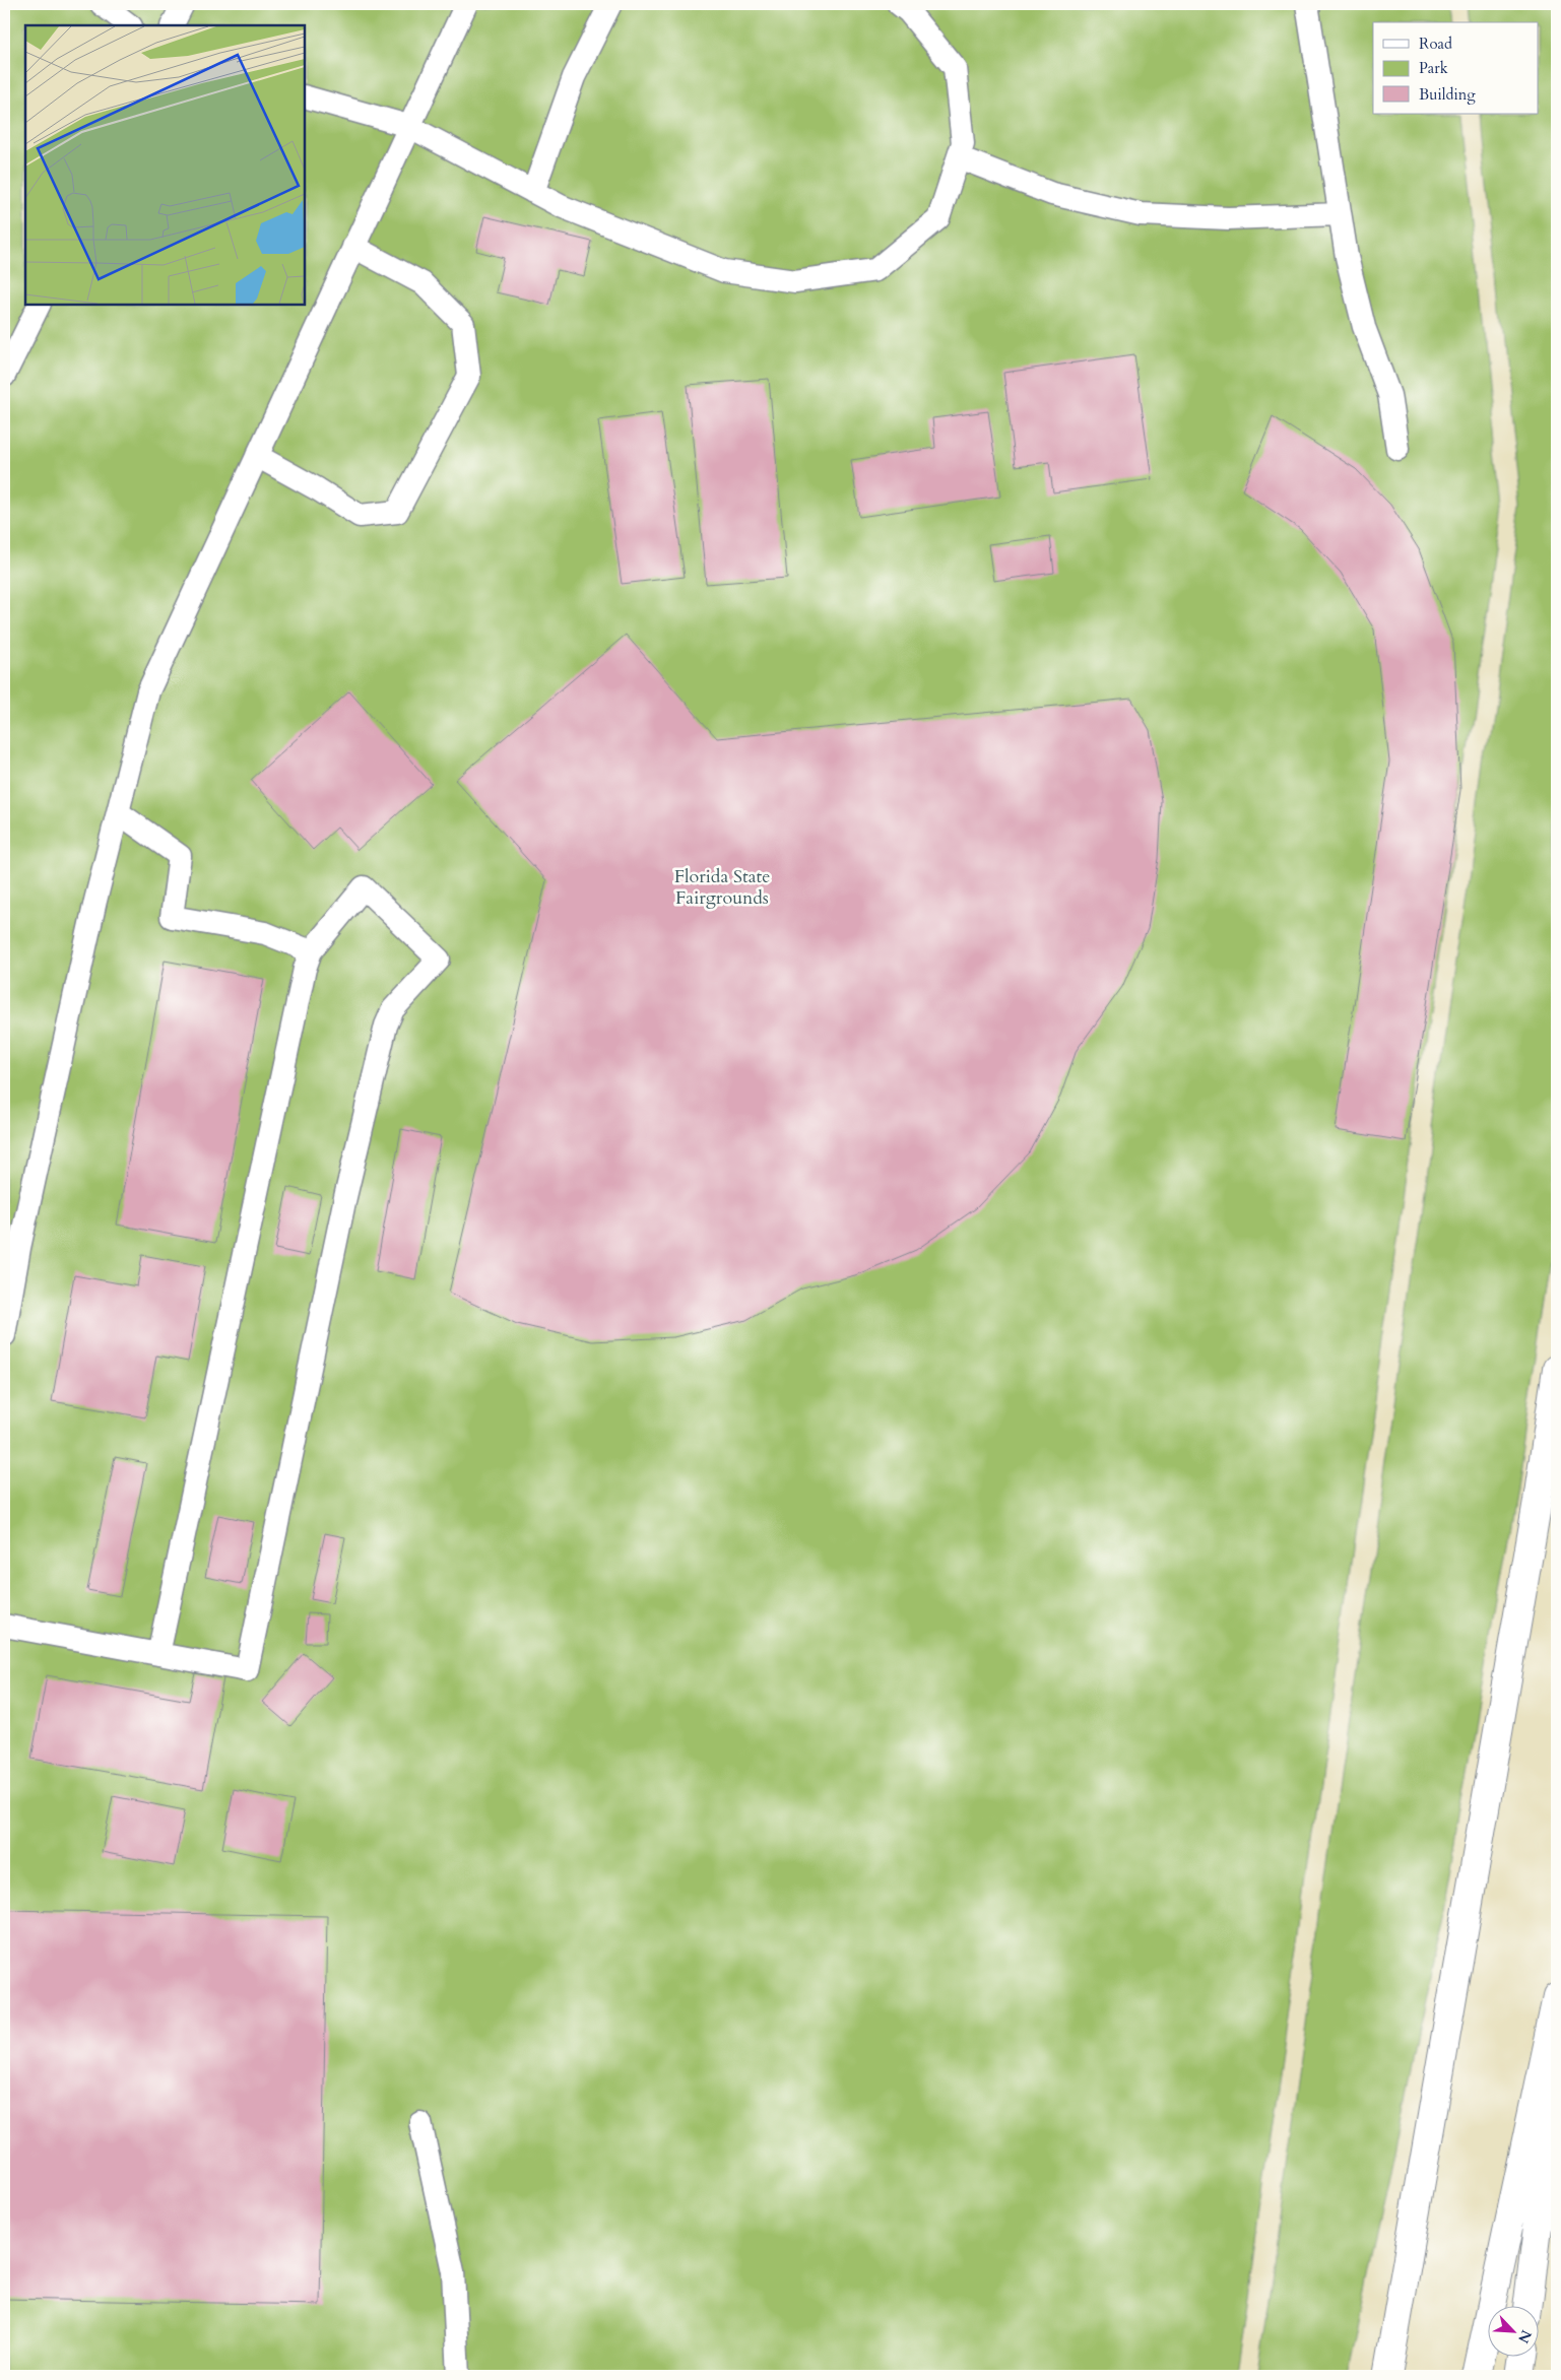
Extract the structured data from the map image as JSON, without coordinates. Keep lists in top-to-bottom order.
{
  "parks": ["Florida State Fairgrounds"],
  "legend": ["Road", "Park", "Building"],
  "north": "bottom right"
}
